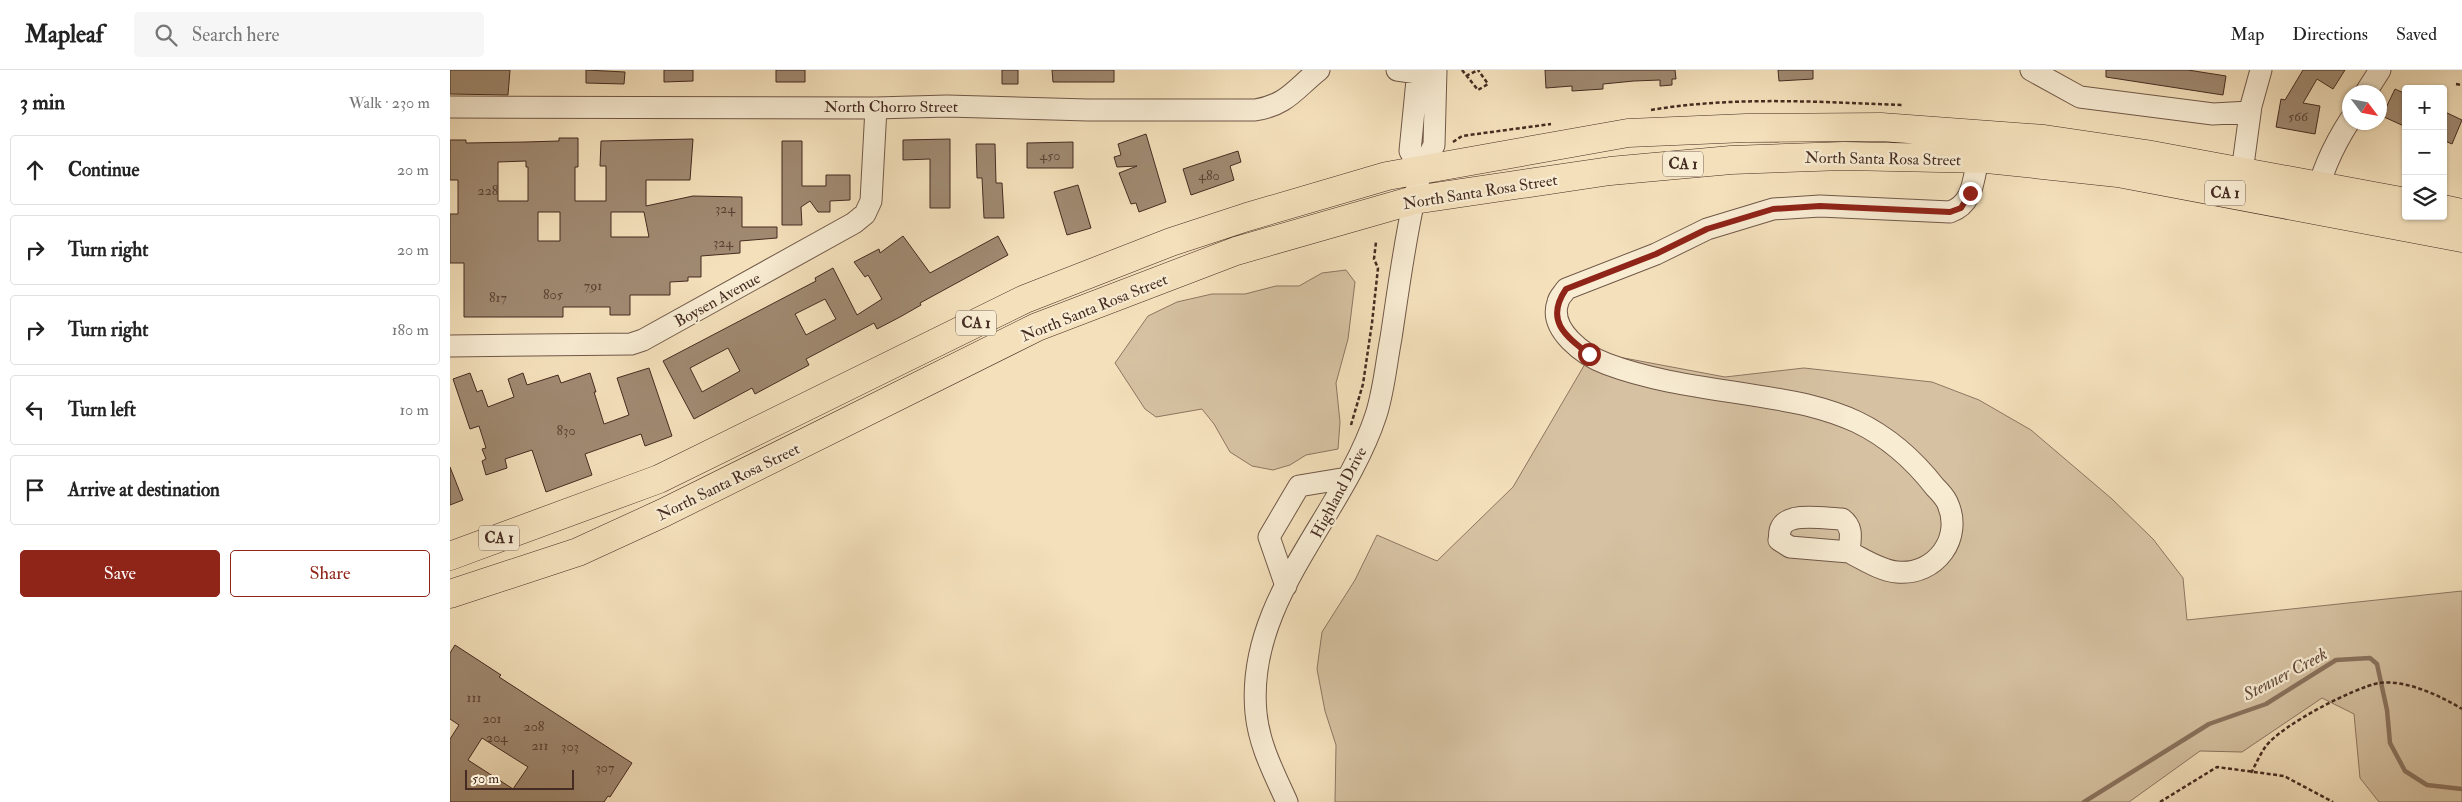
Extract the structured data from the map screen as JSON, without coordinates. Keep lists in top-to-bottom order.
{
  "streets": {
    "highway": ["North Santa Rosa Street", "CA 1"],
    "street": ["North Chorro Street", "Boysen Avenue", "Highland Drive"]
  },
  "crossings": [
    ["North Chorro Street", "Boysen Avenue"],
    ["North Santa Rosa Street", "Highland Drive"]
  ],
  "water": ["Stenner Creek"],
  "house_numbers": [
    "566",
    "450",
    "480",
    "228",
    "324",
    "324",
    "791",
    "805",
    "817",
    "830",
    "111",
    "201",
    "208",
    "204",
    "211",
    "303",
    "307"
  ],
  "scale_bar": "50 m",
  "north": "bottom right",
  "page": {
    "header": "Mapleaf",
    "search": "Search here",
    "nav": ["Map", "Directions", "Saved"],
    "heading": ["3 min", "Walk · 230 m"],
    "map_buttons": ["+", "−"],
    "list": [
      ["Continue", "20 m"],
      ["Turn right", "20 m"],
      ["Turn right", "180 m"],
      ["Turn left", "10 m"],
      "Arrive at destination"
    ],
    "buttons": ["Save", "Share"],
    "scale": "50 m"
  }
}
